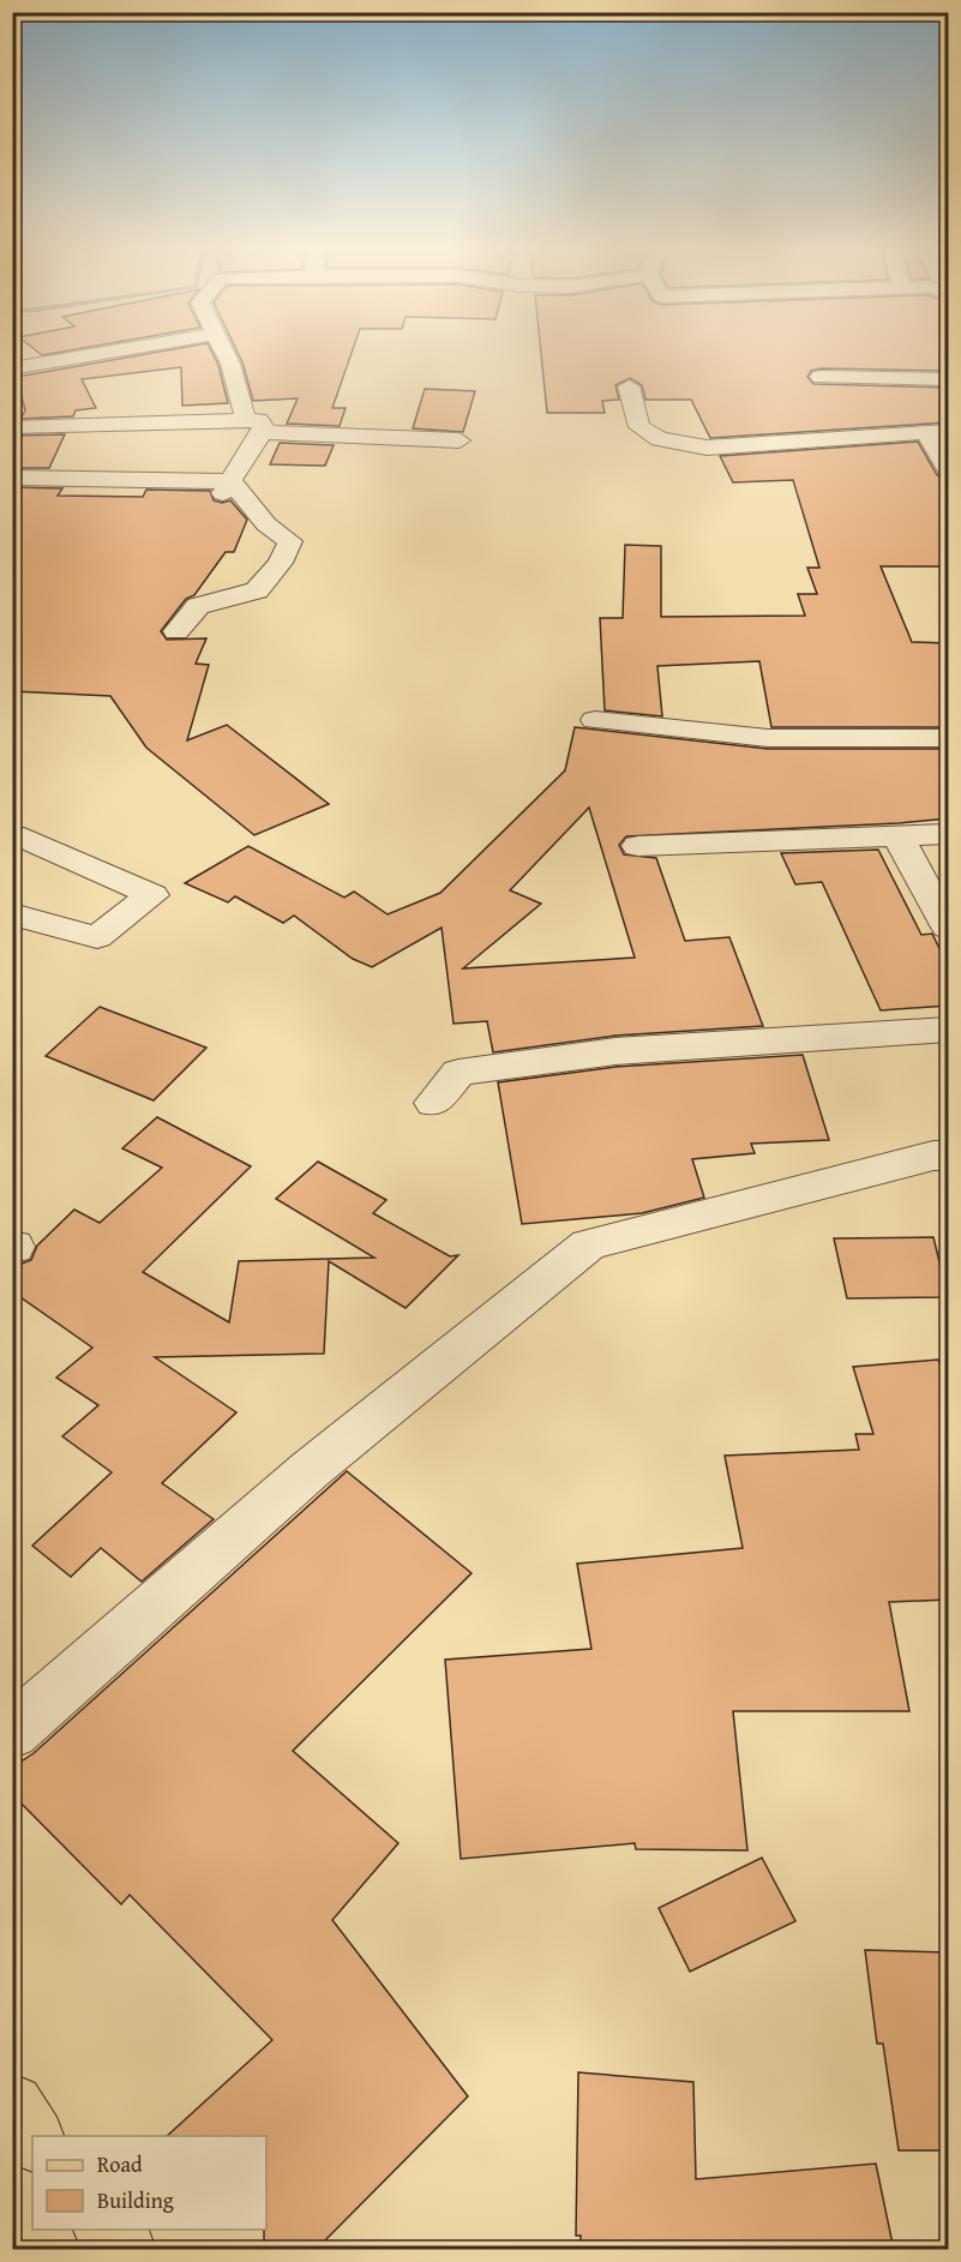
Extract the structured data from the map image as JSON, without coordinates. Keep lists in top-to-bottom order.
{
  "legend": ["Road", "Building"]
}
